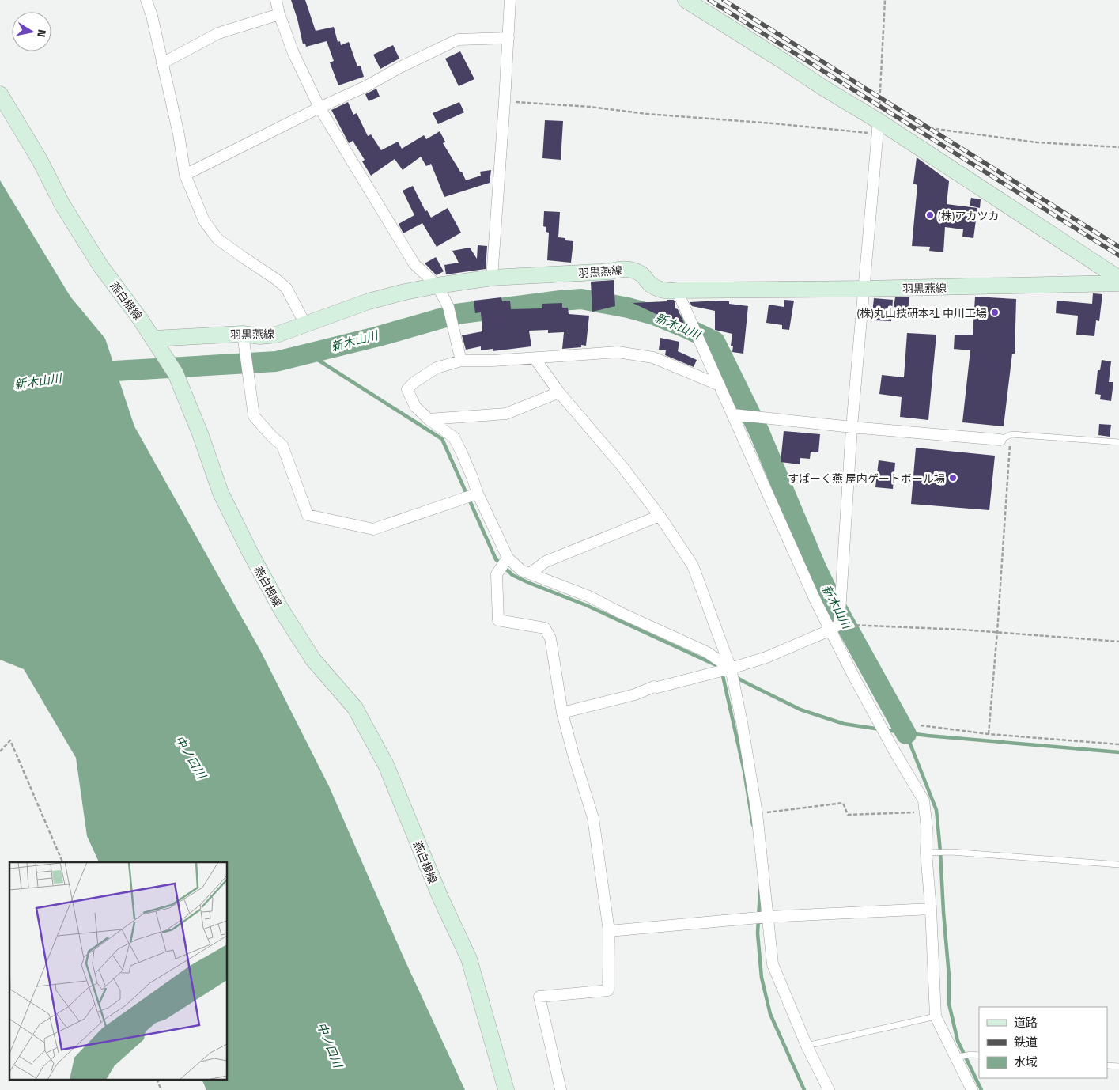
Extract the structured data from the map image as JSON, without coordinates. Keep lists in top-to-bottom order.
{
  "streets": {
    "main road": ["羽黒燕線", "燕白根線"]
  },
  "crossings": [
    ["羽黒燕線", "燕白根線"]
  ],
  "water": ["新木山川", "中ノ口川"],
  "places": ["(株)アカツカ", "(株)丸山技研本社 中川工場", "すぱーく燕 屋内ゲートボール場"],
  "legend": ["道路", "鉄道", "水域"],
  "north": "right"
}
